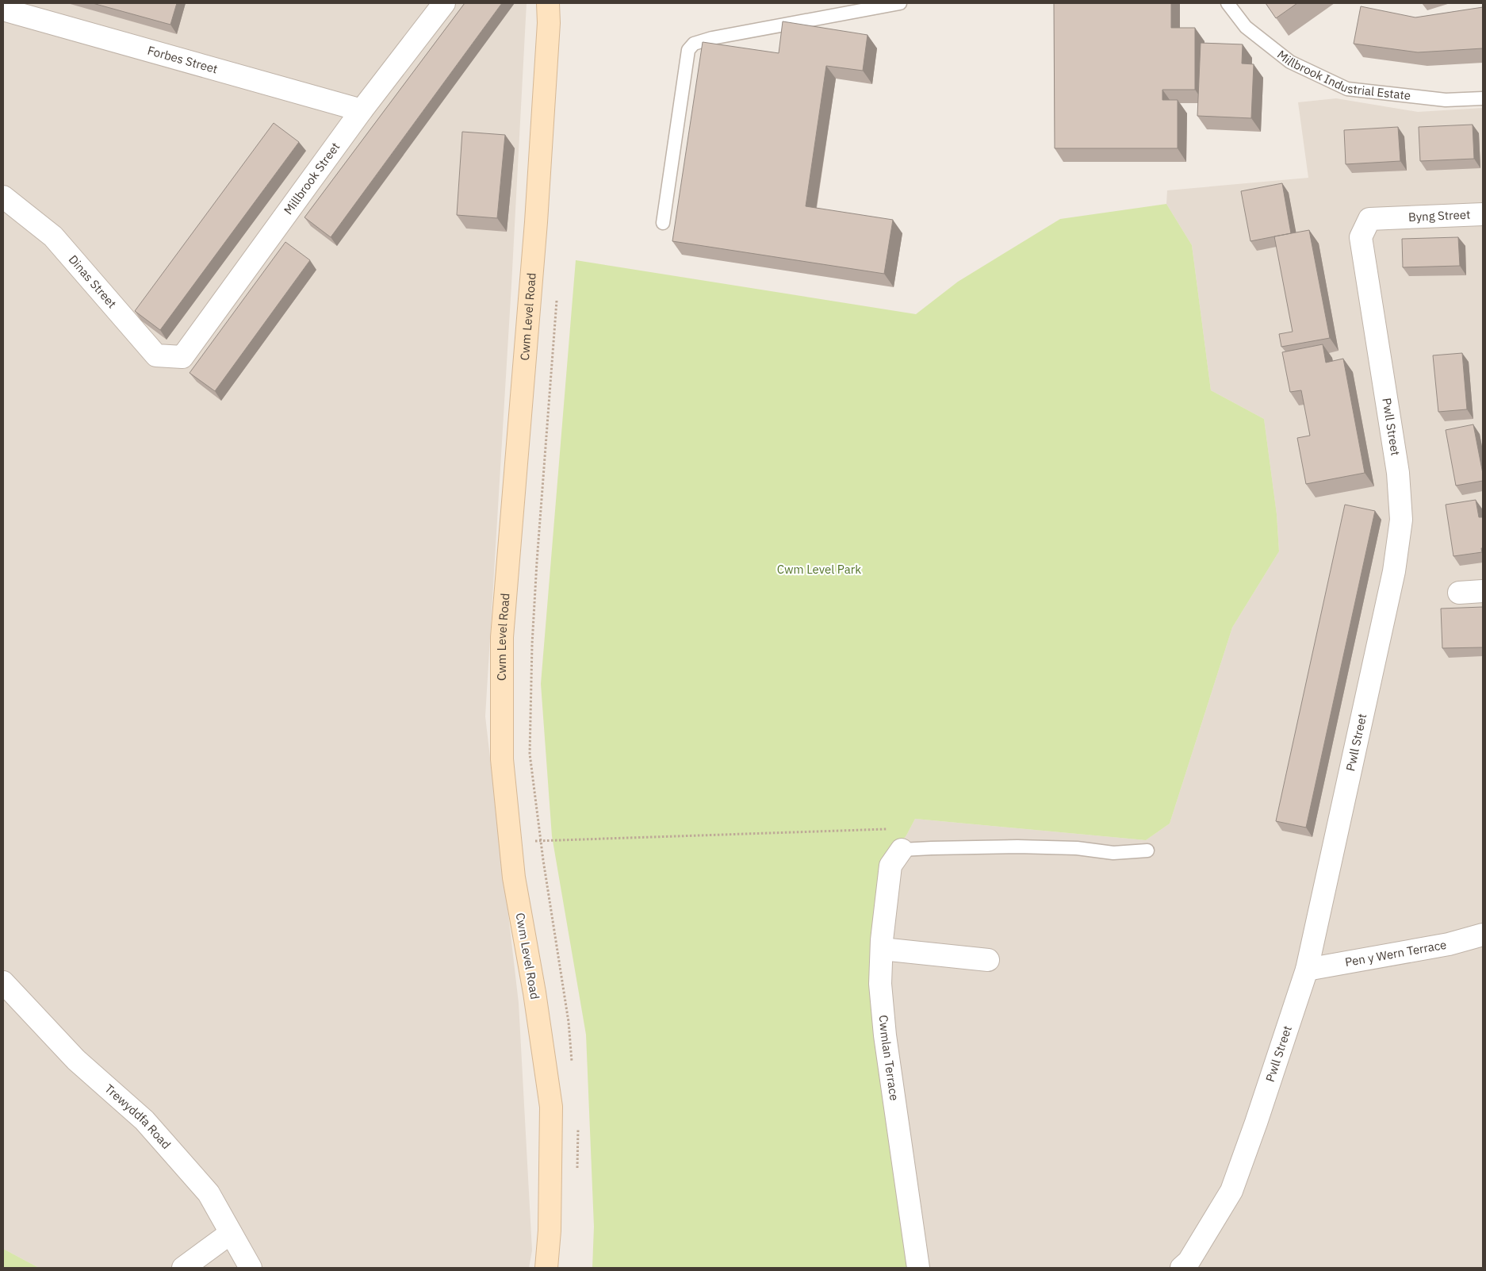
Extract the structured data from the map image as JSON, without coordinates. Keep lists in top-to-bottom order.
{
  "streets": {
    "street": [
      "Forbes Street",
      "Millbrook Street",
      "Byng Street",
      "Dinas Street",
      "Cwm Level Road",
      "Pwll Street",
      "Pen y Wern Terrace",
      "Cwmlan Terrace",
      "Trewyddfa Road"
    ],
    "lane": ["Millbrook Industrial Estate"]
  },
  "crossings": [
    ["Forbes Street", "Millbrook Street"],
    ["Millbrook Street", "Dinas Street"],
    ["Byng Street", "Pwll Street"],
    ["Pwll Street", "Pen y Wern Terrace"]
  ],
  "parks": ["Cwm Level Park"]
}
